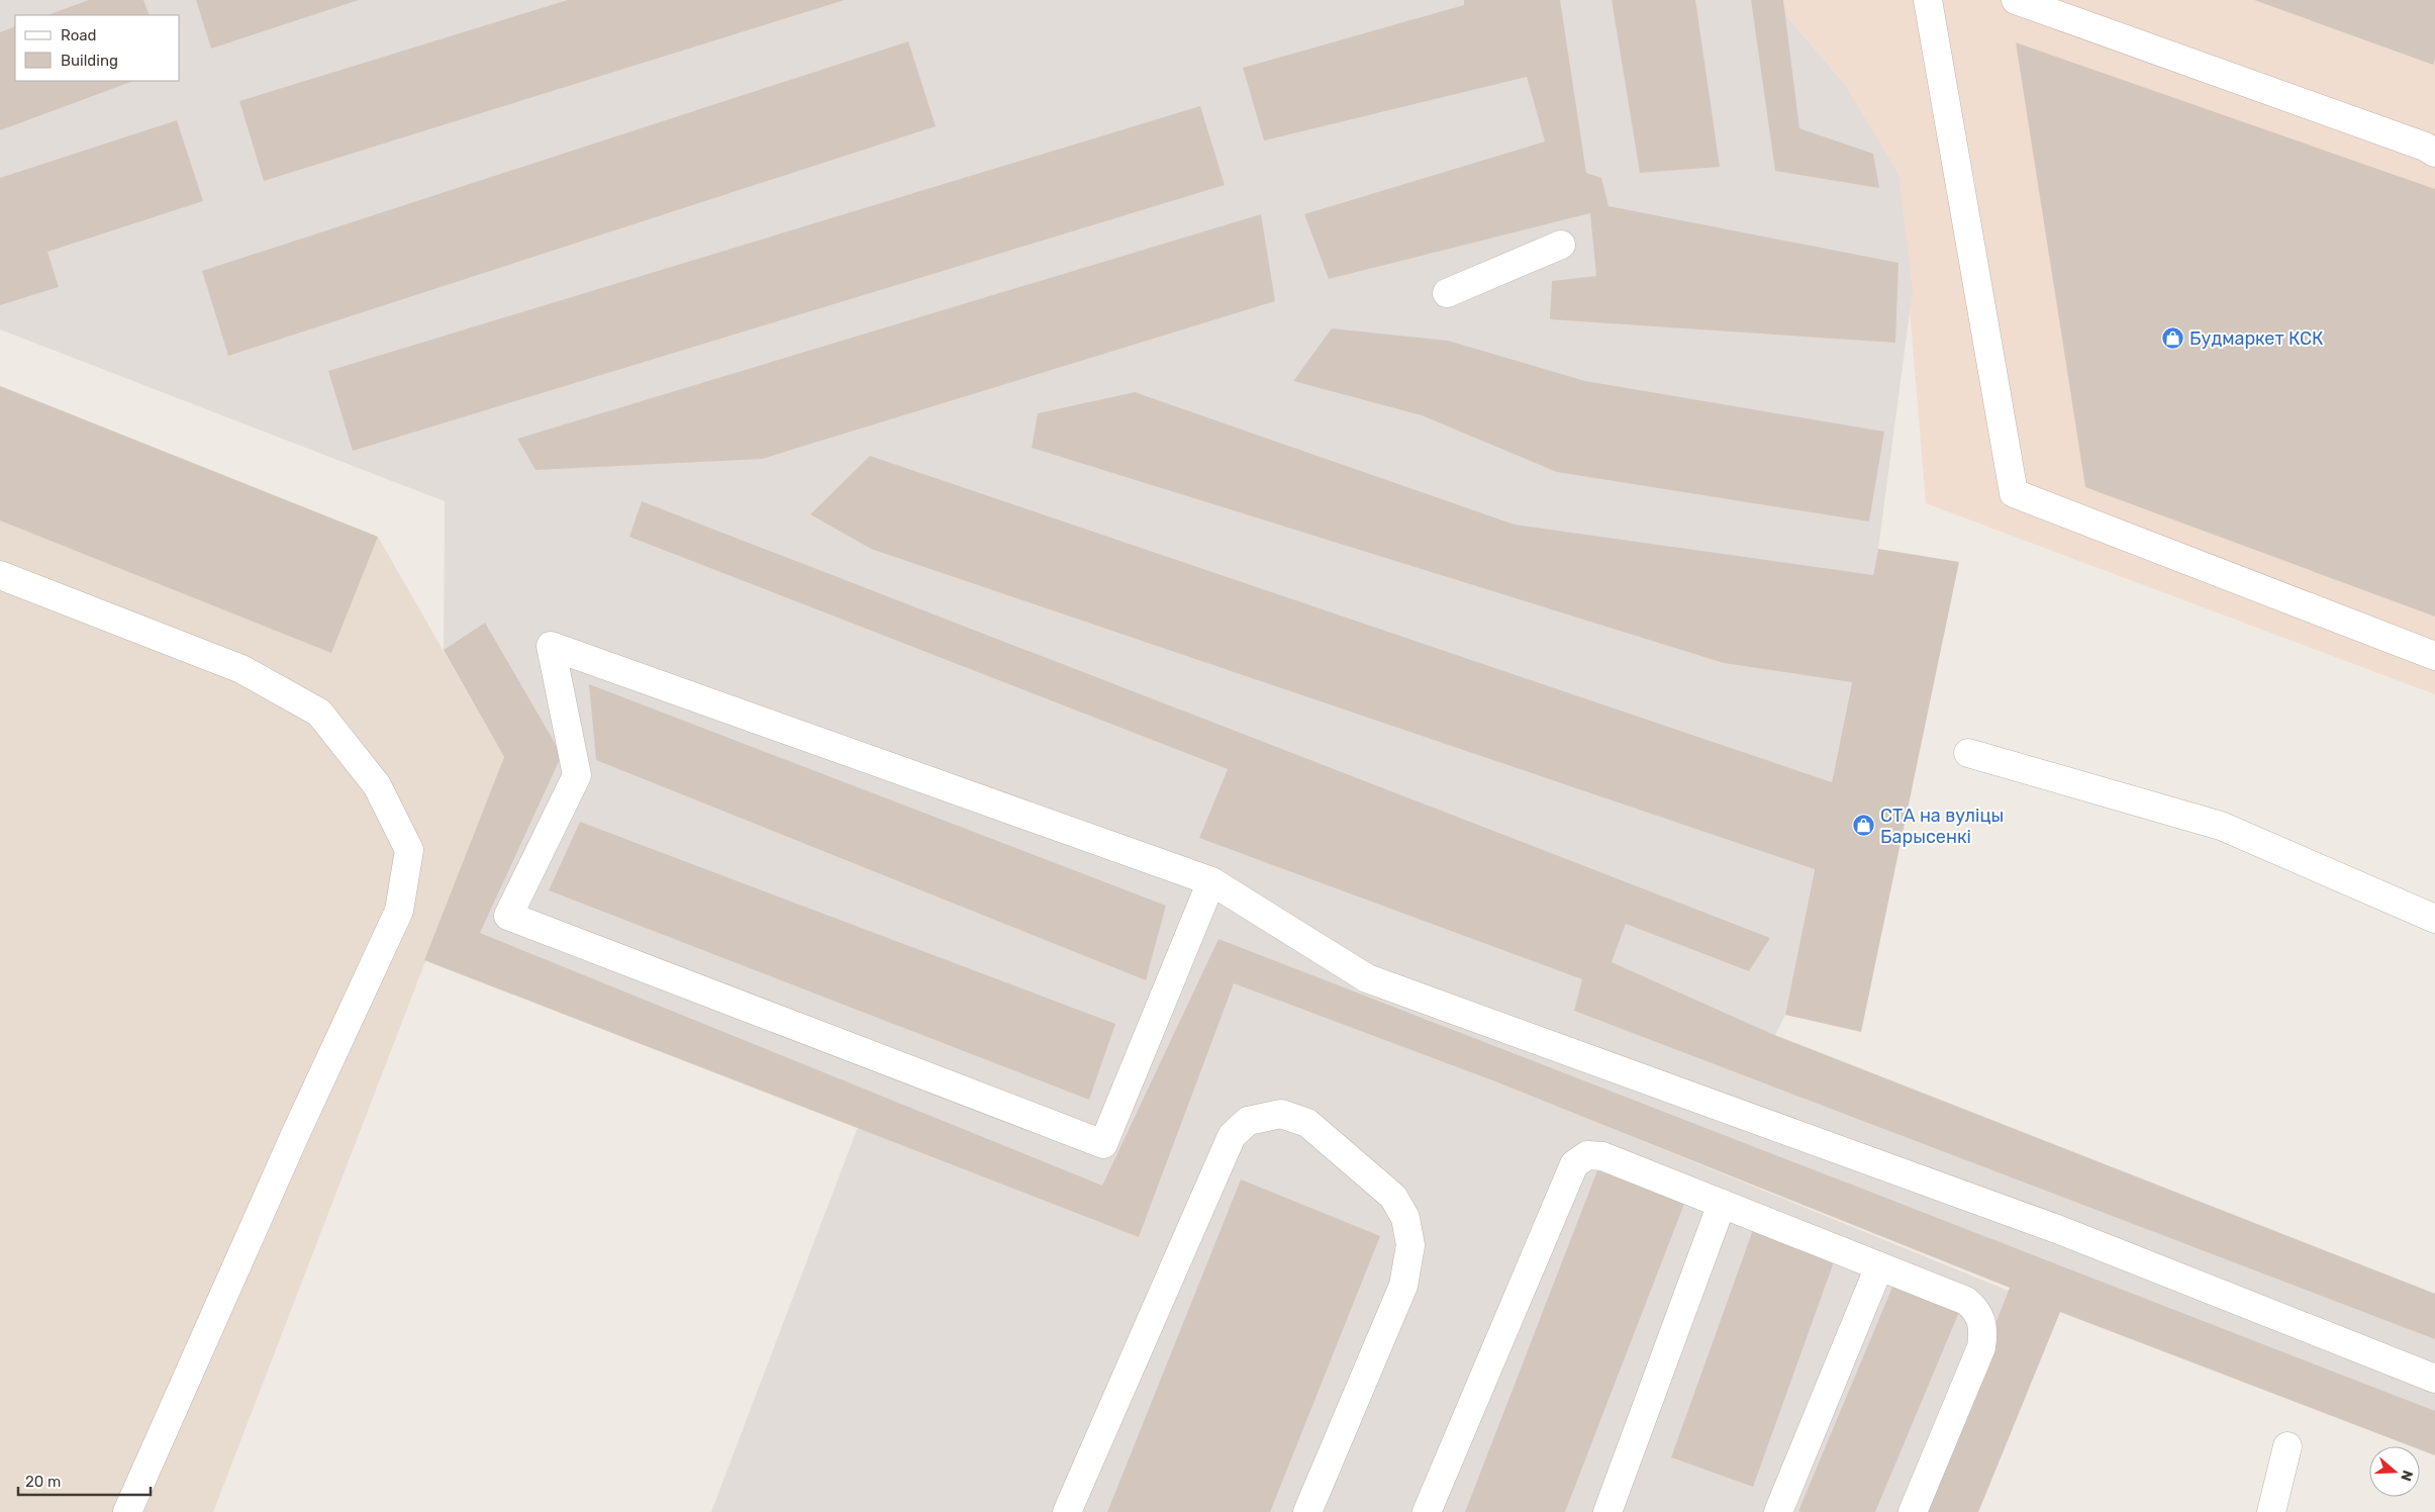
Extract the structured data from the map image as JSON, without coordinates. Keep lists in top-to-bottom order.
{
  "places": {
    "shop": ["Будмаркет КСК", "СТА на вуліцы Барысенкі"]
  },
  "legend": ["Road", "Building"],
  "scale_bar": "20 m",
  "north": "right"
}
